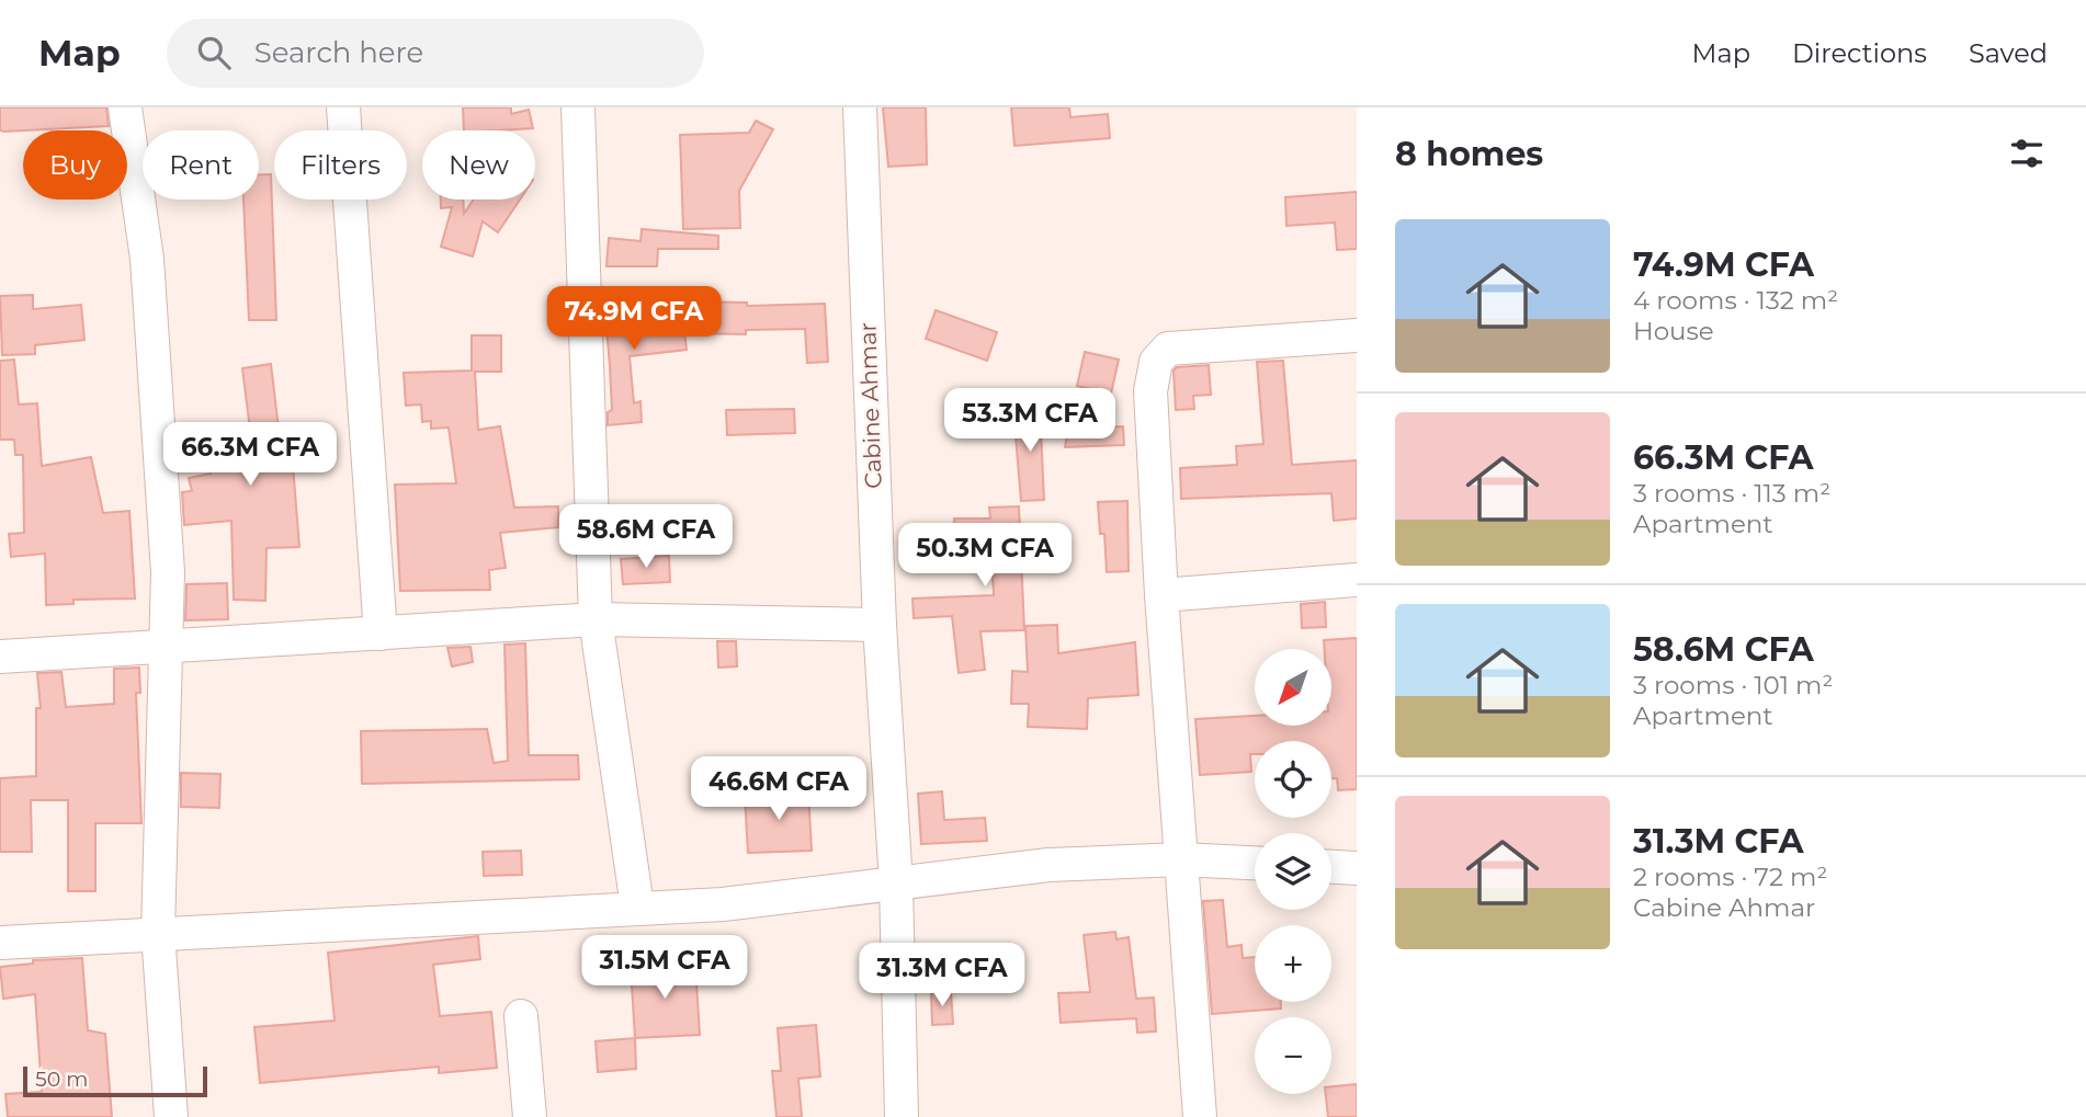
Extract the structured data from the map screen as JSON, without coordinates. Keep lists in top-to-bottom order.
{
  "streets": {
    "street": ["Cabine Ahmar"]
  },
  "scale_bar": "50 m",
  "north": "bottom left",
  "page": {
    "header": "Map",
    "search": "Search here",
    "nav": ["Map", "Directions", "Saved"],
    "heading": "8 homes",
    "chip": [
      "Buy",
      "Rent",
      "Filters",
      "New"
    ],
    "list": [
      {
        "name": "74.9M CFA",
        "note": "4 rooms · 132 m² · House"
      },
      {
        "name": "66.3M CFA",
        "note": "3 rooms · 113 m² · Apartment"
      },
      {
        "name": "58.6M CFA",
        "note": "3 rooms · 101 m² · Apartment"
      },
      {
        "name": "31.3M CFA",
        "note": "2 rooms · 72 m² · Cabine Ahmar"
      }
    ],
    "price": [
      "74.9M CFA",
      "53.3M CFA",
      "66.3M CFA",
      "58.6M CFA",
      "50.3M CFA",
      "46.6M CFA",
      "31.5M CFA",
      "31.3M CFA"
    ],
    "map_buttons": ["+", "−"],
    "scale": "50 m"
  }
}
